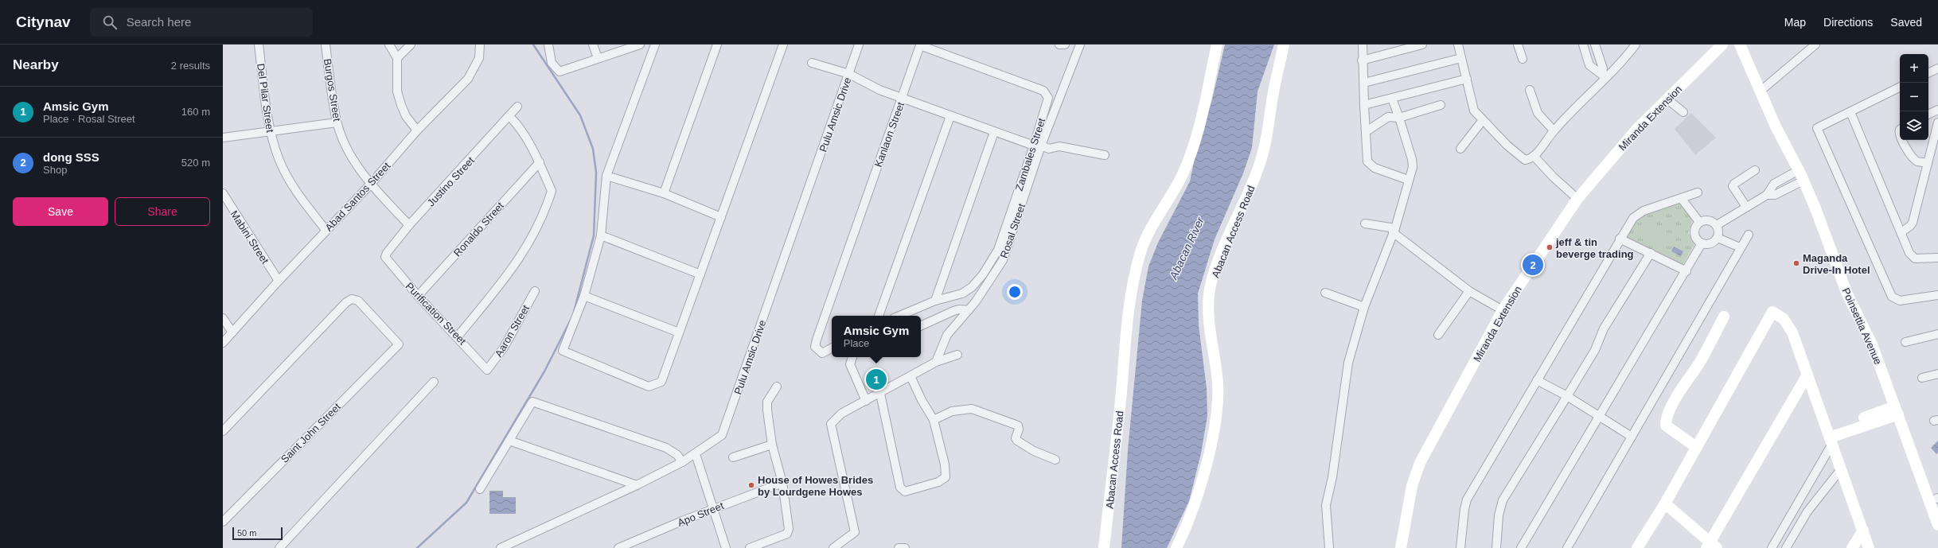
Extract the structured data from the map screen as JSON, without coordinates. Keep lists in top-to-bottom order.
{
  "streets": {
    "street": [
      "Burgos Street",
      "Del Pilar Street",
      "Pulu Amsic Drive",
      "Miranda Extension",
      "Kanlaon Street",
      "Zambales Street",
      "Justino Street",
      "Abad Santos Street",
      "Ronaldo Street",
      "Rosal Street",
      "Abacan Access Road",
      "Mabini Street",
      "Purification Street",
      "Poinsettia Avenue",
      "Aaron Street",
      "Saint John Street",
      "Apo Street"
    ]
  },
  "crossings": [
    ["Burgos Street", "Justino Street"],
    ["Burgos Street", "Abad Santos Street"],
    ["Del Pilar Street", "Abad Santos Street"],
    ["Kanlaon Street", "Zambales Street"],
    ["Zambales Street", "Rosal Street"],
    ["Justino Street", "Purification Street"],
    ["Abad Santos Street", "Mabini Street"],
    ["Ronaldo Street", "Purification Street"],
    ["Purification Street", "Aaron Street"]
  ],
  "water": ["Abacan River"],
  "places": ["jeff & tin beverge trading", "Maganda Drive-In Hotel", "House of Howes Brides by Lourdgene Howes"],
  "scale_bar": "50 m",
  "page": {
    "header": "Citynav",
    "search": "Search here",
    "nav": ["Map", "Directions", "Saved"],
    "heading": ["Nearby", "2 results"],
    "map_buttons": ["+", "−"],
    "list": [
      {
        "mark": "1",
        "name": "Amsic Gym",
        "note": "Place · Rosal Street",
        "value": "160 m"
      },
      {
        "mark": "2",
        "name": "dong SSS",
        "note": "Shop",
        "value": "520 m"
      }
    ],
    "buttons": ["Save", "Share"],
    "pins": ["2", "1"],
    "popup": ["Amsic Gym", "Place"],
    "scale": "50 m"
  }
}
